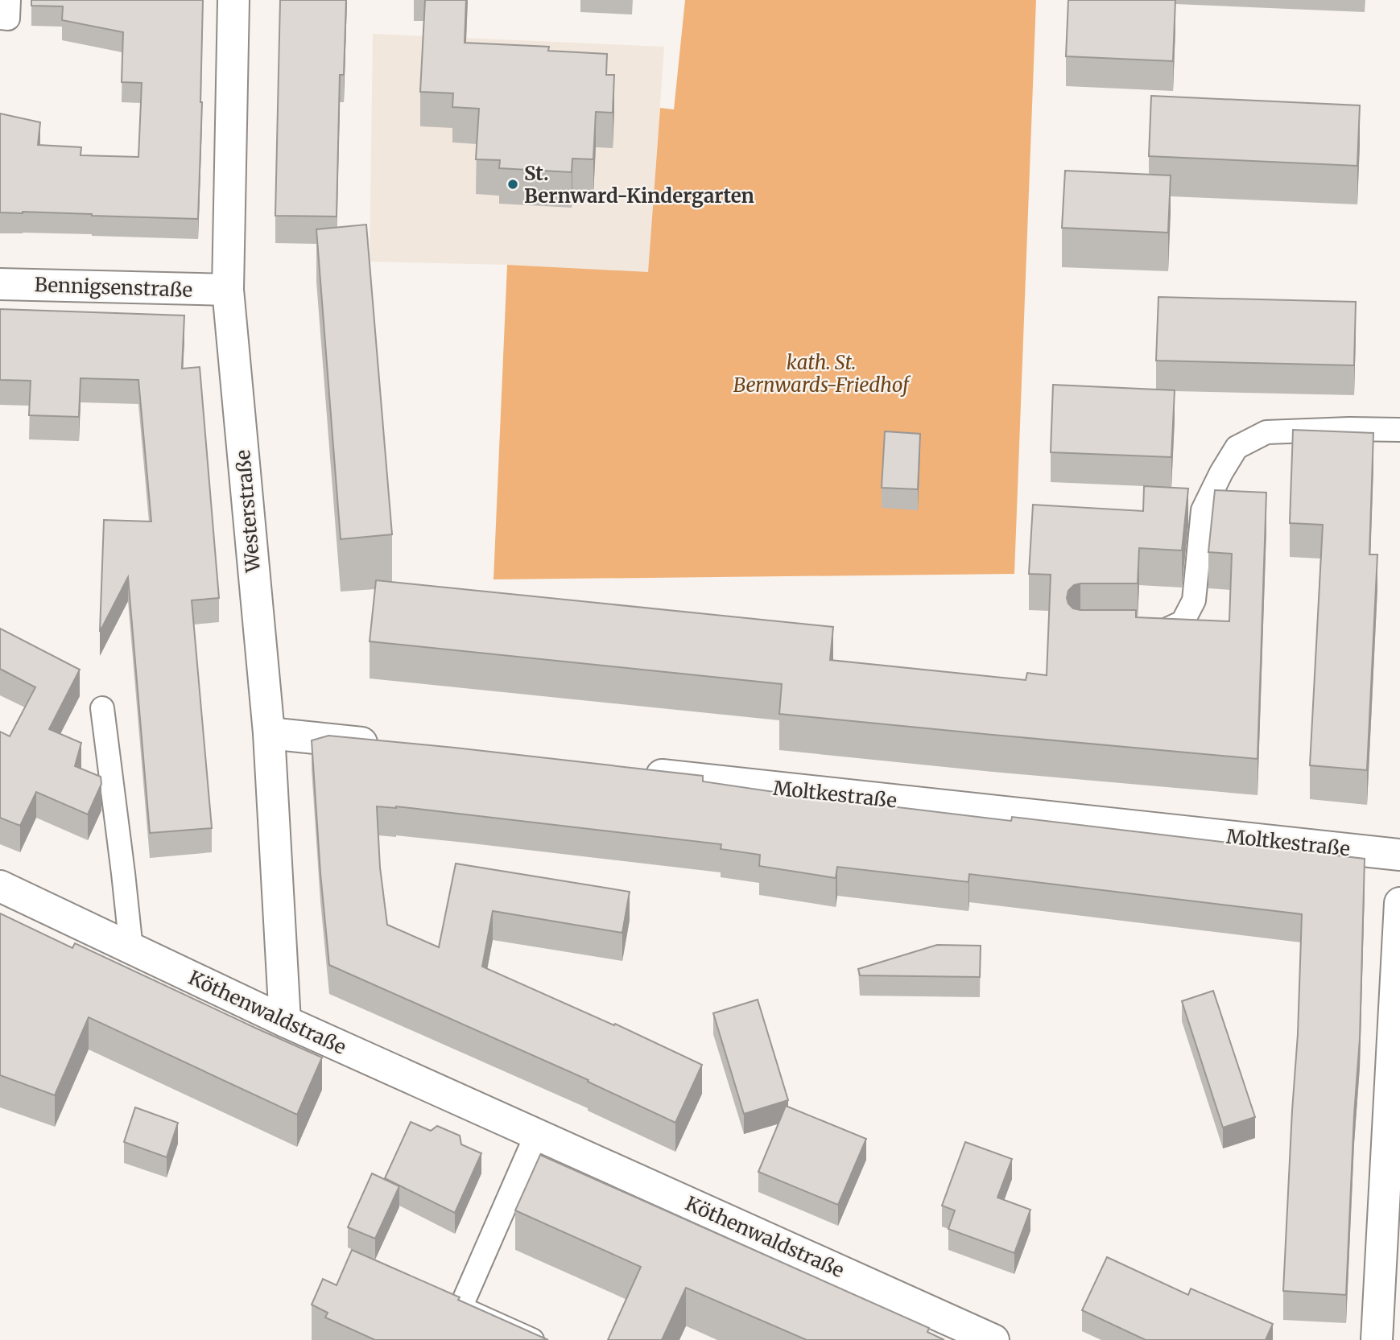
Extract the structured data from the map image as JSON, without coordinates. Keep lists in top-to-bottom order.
{
  "streets": {
    "street": [
      "Bennigsenstraße",
      "Westerstraße",
      "Moltkestraße",
      "Köthenwaldstraße"
    ]
  },
  "crossings": [
    ["Bennigsenstraße", "Westerstraße"],
    ["Westerstraße", "Köthenwaldstraße"]
  ],
  "parks": ["kath. St. Bernwards-Friedhof"],
  "places": ["St. Bernward-Kindergarten"]
}
